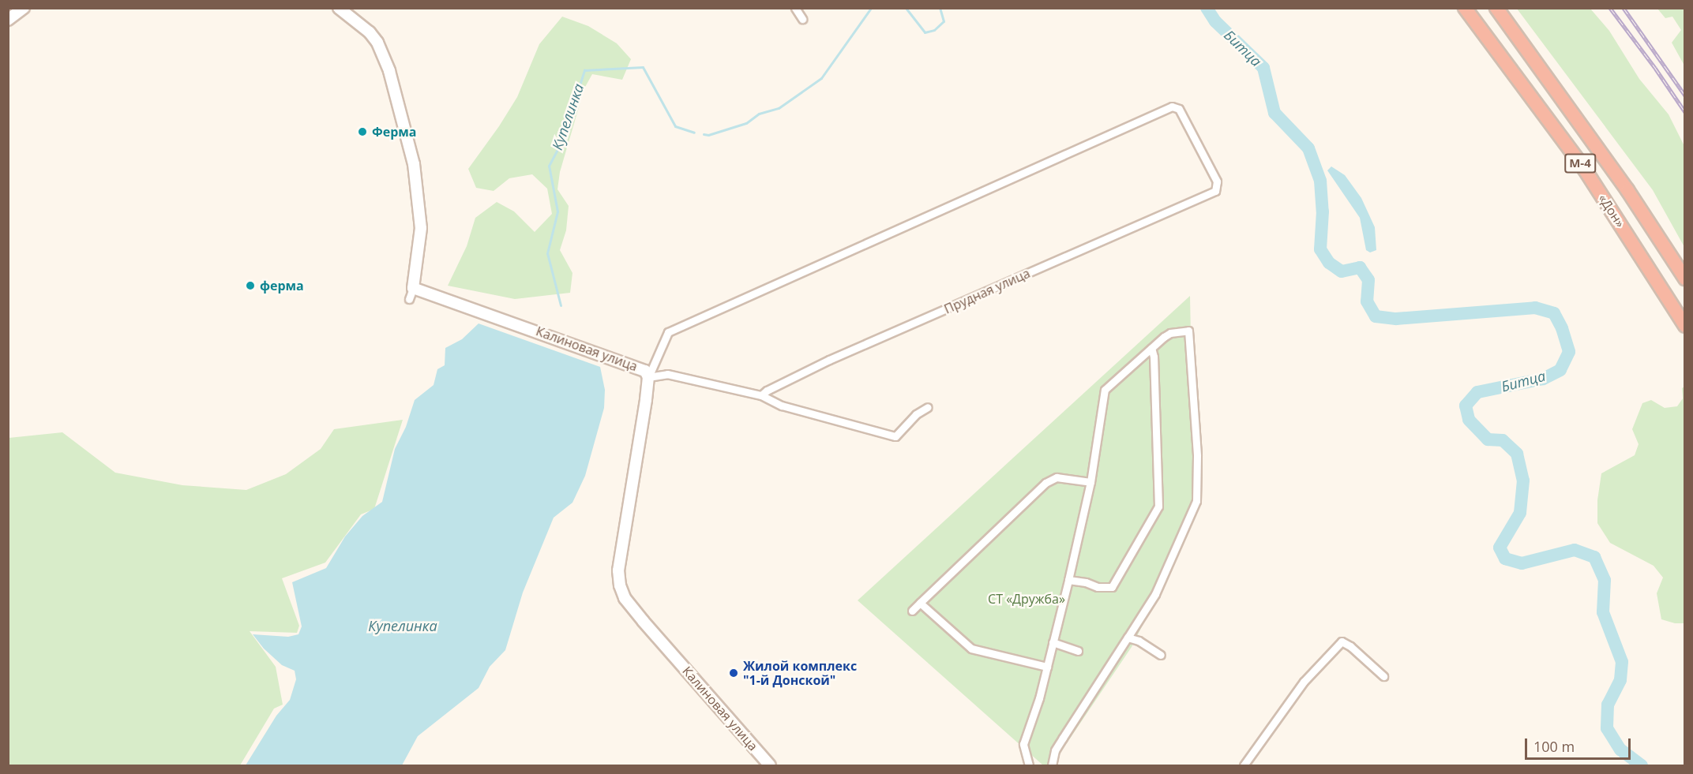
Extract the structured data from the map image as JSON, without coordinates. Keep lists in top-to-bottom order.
{
  "streets": {
    "highway": ["М-4", "«Дон»"],
    "street": ["Прудная улица", "Калиновая улица"]
  },
  "crossings": [
    ["Прудная улица", "Калиновая улица"]
  ],
  "water": ["Битца", "Купелинка"],
  "parks": ["СТ «Дружба»"],
  "places": ["Ферма", "ферма", "Жилой комплекс \"1-й Донской\""],
  "scale_bar": "100 m"
}
